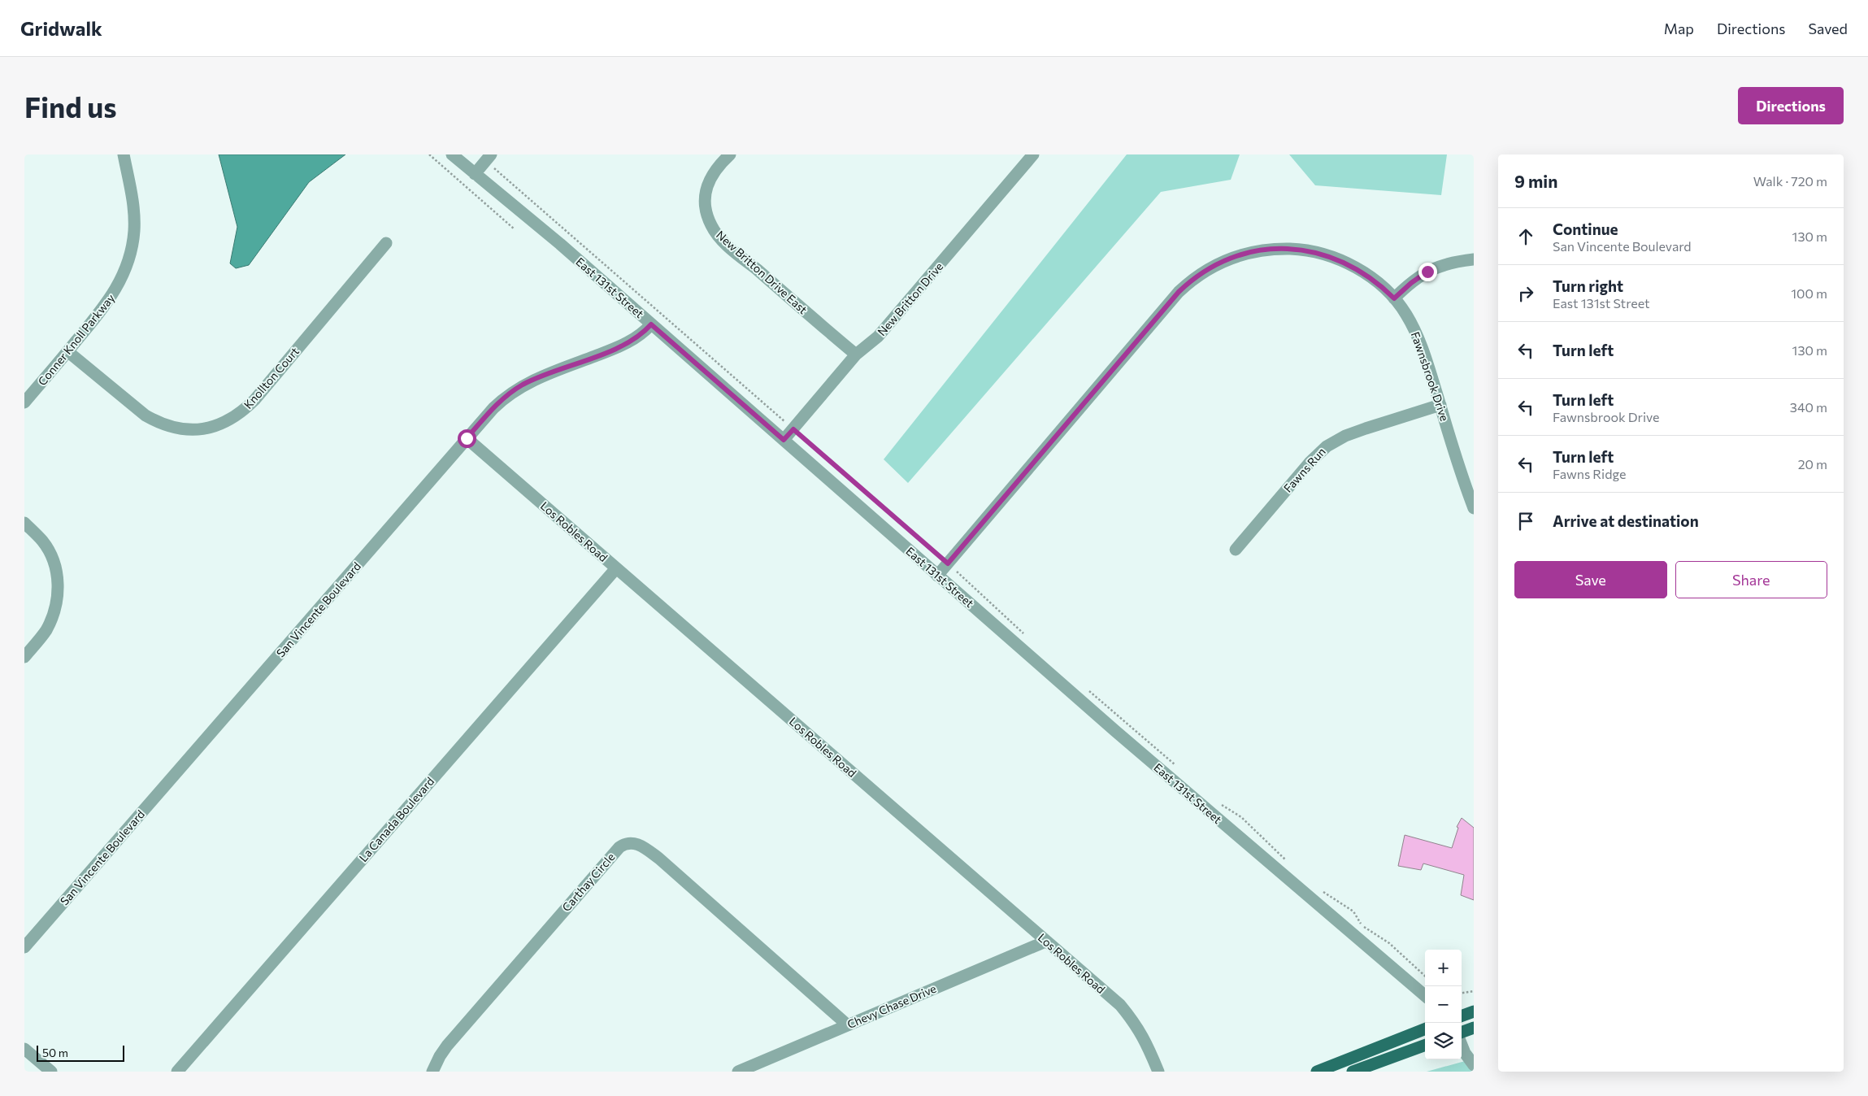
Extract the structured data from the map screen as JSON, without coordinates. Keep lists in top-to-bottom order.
{
  "streets": {
    "street": [
      "New Britton Drive East",
      "East 131st Street",
      "New Britton Drive",
      "Conner Knoll Parkway",
      "Fawnsbrook Drive",
      "Knollton Court",
      "Fawns Run",
      "Los Robles Road",
      "San Vincente Boulevard",
      "La Canada Boulevard",
      "Carthay Circle",
      "Chevy Chase Drive"
    ]
  },
  "crossings": [
    ["New Britton Drive East", "New Britton Drive"],
    ["East 131st Street", "New Britton Drive"],
    ["East 131st Street", "Fawnsbrook Drive"],
    ["East 131st Street", "San Vincente Boulevard"],
    ["Conner Knoll Parkway", "Knollton Court"],
    ["Fawnsbrook Drive", "Fawns Run"],
    ["Los Robles Road", "San Vincente Boulevard"],
    ["Los Robles Road", "La Canada Boulevard"],
    ["Los Robles Road", "Chevy Chase Drive"],
    ["Carthay Circle", "Chevy Chase Drive"]
  ],
  "scale_bar": "50 m",
  "page": {
    "header": "Gridwalk",
    "nav": ["Map", "Directions", "Saved"],
    "buttons": [
      "Directions",
      ["Save", "Share"]
    ],
    "title": "Find us",
    "heading": ["9 min", "Walk · 720 m"],
    "list": [
      ["Continue", "San Vincente Boulevard", "130 m"],
      ["Turn right", "East 131st Street", "100 m"],
      ["Turn left", "130 m"],
      ["Turn left", "Fawnsbrook Drive", "340 m"],
      ["Turn left", "Fawns Ridge", "20 m"],
      "Arrive at destination"
    ],
    "map_buttons": ["+", "−"],
    "scale": "50 m"
  }
}
